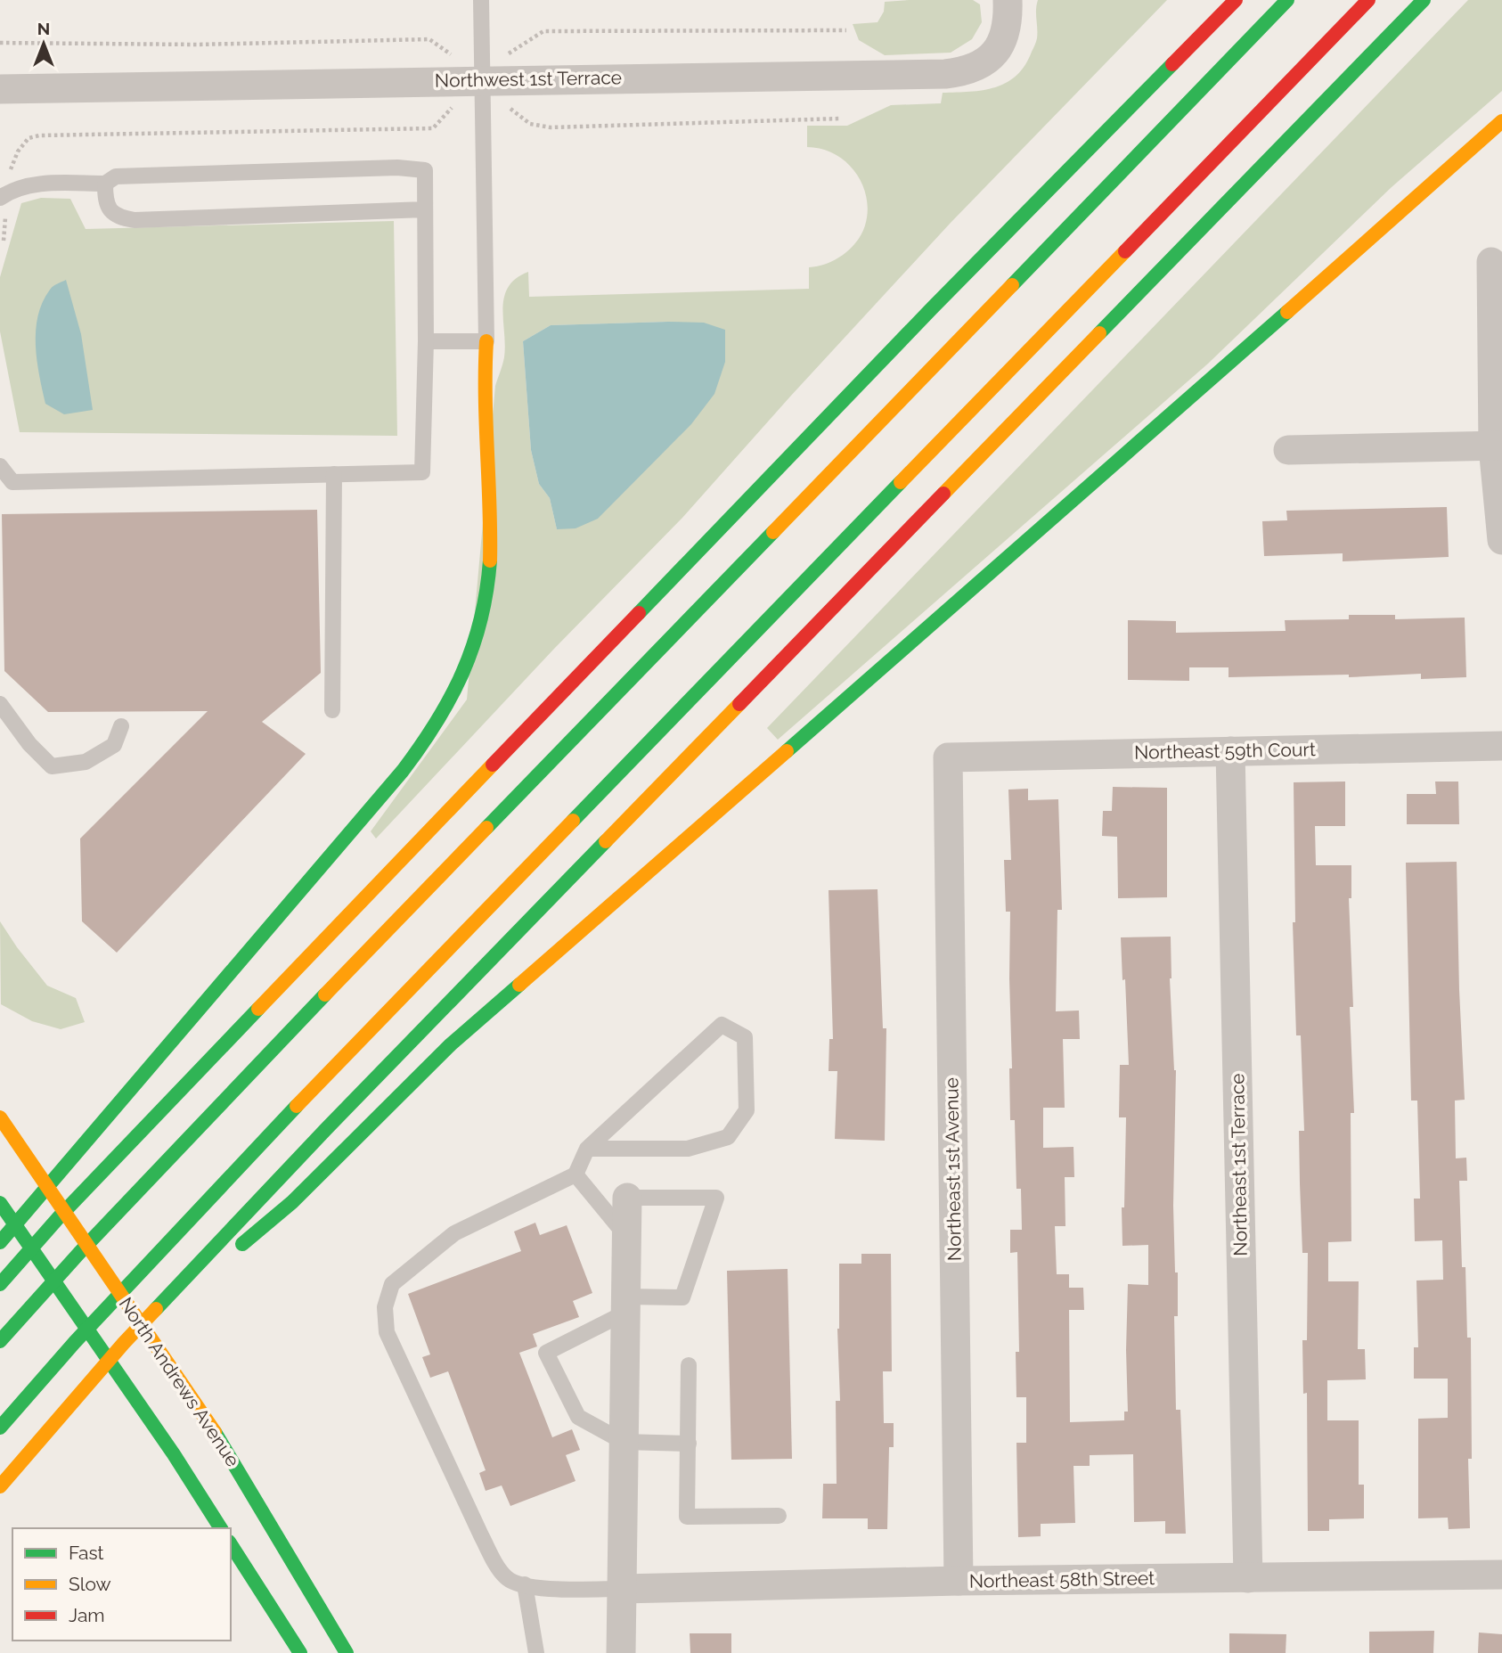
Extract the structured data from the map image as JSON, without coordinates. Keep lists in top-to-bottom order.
{
  "streets": {
    "main road": ["North Andrews Avenue"],
    "street": [
      "Northwest 1st Terrace",
      "Northeast 59th Court",
      "Northeast 1st Terrace",
      "Northeast 1st Avenue",
      "Northeast 58th Street"
    ]
  },
  "crossings": [
    ["Northeast 59th Court", "Northeast 1st Terrace"],
    ["Northeast 59th Court", "Northeast 1st Avenue"],
    ["Northeast 1st Terrace", "Northeast 58th Street"],
    ["Northeast 1st Avenue", "Northeast 58th Street"]
  ],
  "legend": ["Fast", "Slow", "Jam"],
  "north": "top"
}
